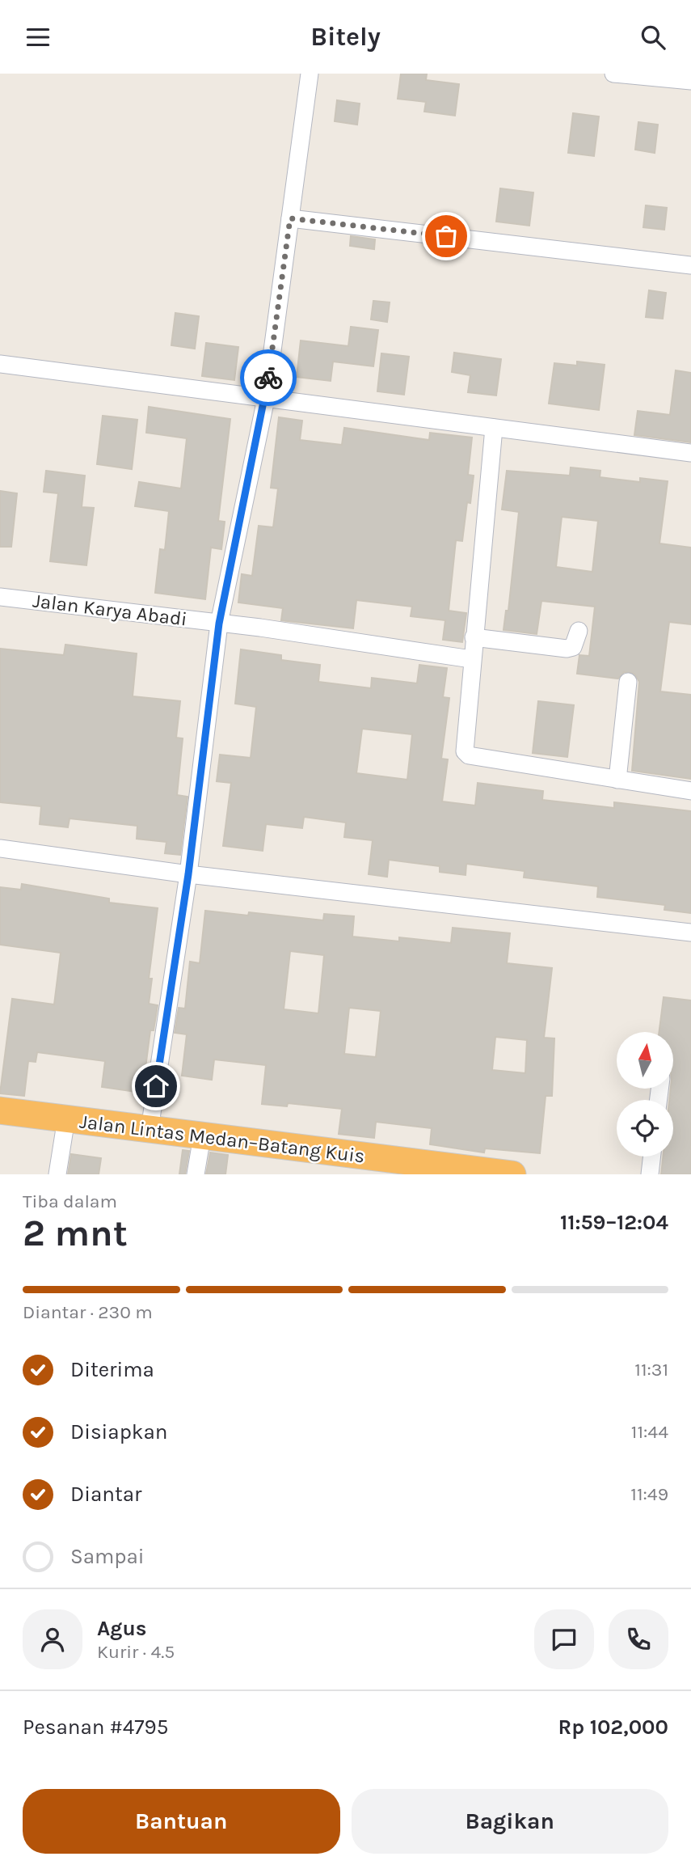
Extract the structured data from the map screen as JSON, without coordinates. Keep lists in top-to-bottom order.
{
  "streets": {
    "highway": ["Jalan Lintas Medan–Batang Kuis"],
    "street": ["Jalan Karya Abadi"]
  },
  "north": "top",
  "page": {
    "header": "Bitely",
    "heading": ["2 mnt", "Tiba dalam", "11:59–12:04"],
    "panel": [
      "Agus",
      "Kurir · 4.5",
      "Pesanan #4795",
      "Rp 102,000"
    ],
    "bar": "Diantar · 230 m",
    "list": [
      ["Diterima", "11:31"],
      ["Disiapkan", "11:44"],
      ["Diantar", "11:49"],
      "Sampai"
    ],
    "buttons": ["Bantuan", "Bagikan"]
  }
}
